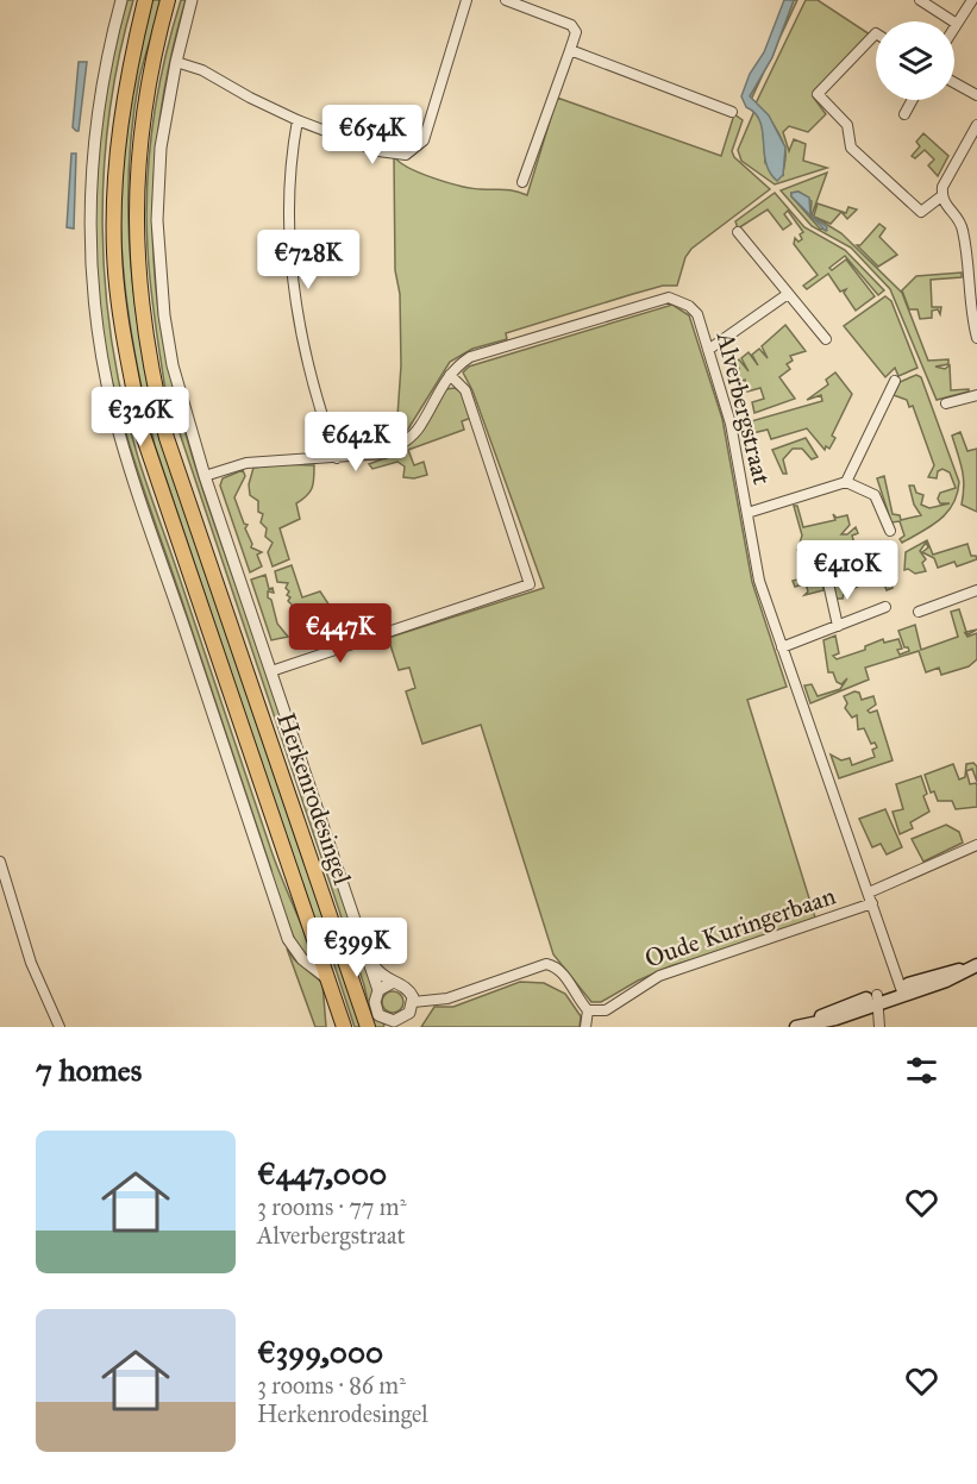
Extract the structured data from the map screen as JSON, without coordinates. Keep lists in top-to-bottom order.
{
  "streets": {
    "highway": ["Herkenrodesingel"],
    "street": ["Alverbergstraat", "Oude Kuringerbaan"]
  },
  "crossings": [
    ["Alverbergstraat", "Herkenrodesingel"],
    ["Alverbergstraat", "Oude Kuringerbaan"]
  ],
  "page": {
    "price": [
      "€654K",
      "€728K",
      "€326K",
      "€642K",
      "€410K",
      "€447K",
      "€399K"
    ],
    "heading": "7 homes",
    "list": [
      {
        "name": "€447,000",
        "note": "3 rooms · 77 m² · Alverbergstraat"
      },
      {
        "name": "€399,000",
        "note": "3 rooms · 86 m² · Herkenrodesingel"
      }
    ]
  }
}
